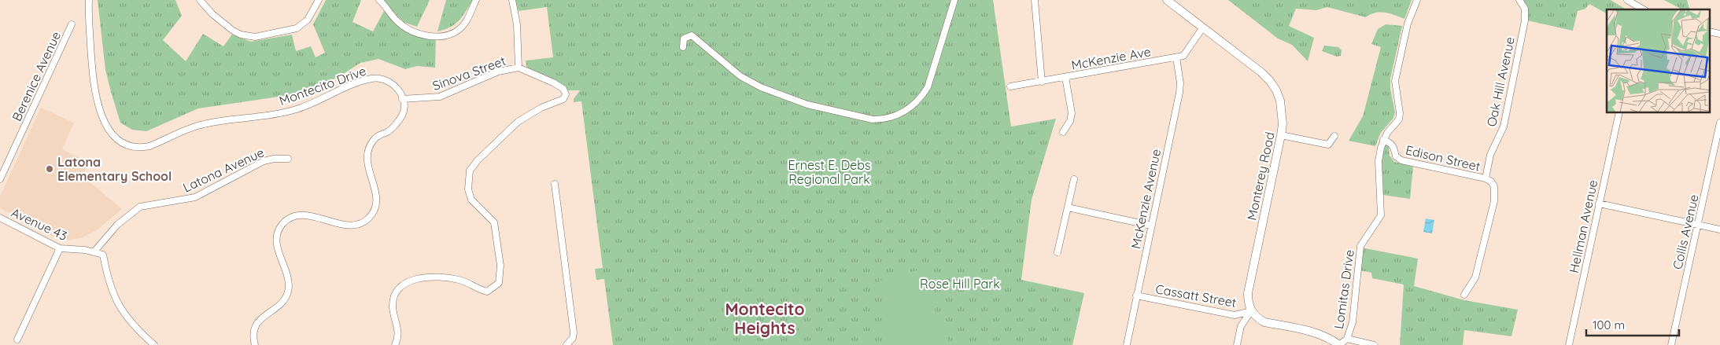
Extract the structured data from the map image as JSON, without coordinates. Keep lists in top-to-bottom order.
{
  "streets": {
    "street": [
      "McKenzie Ave",
      "Sinova Street",
      "Berenice Avenue",
      "Oak Hill Avenue",
      "Montecito Drive",
      "Edison Street",
      "Latona Avenue",
      "Monterey Road",
      "McKenzie Avenue",
      "Avenue 43",
      "Hellman Avenue",
      "Collis Avenue",
      "Lomitas Drive",
      "Cassatt Street"
    ]
  },
  "crossings": [
    ["McKenzie Ave", "Monterey Road"],
    ["McKenzie Ave", "McKenzie Avenue"],
    ["Sinova Street", "Montecito Drive"],
    ["Oak Hill Avenue", "Edison Street"],
    ["Edison Street", "Lomitas Drive"],
    ["Latona Avenue", "Avenue 43"],
    ["Monterey Road", "Cassatt Street"],
    ["McKenzie Avenue", "Cassatt Street"]
  ],
  "districts": ["Montecito Heights"],
  "parks": ["Ernest E. Debs Regional Park", "Rose Hill Park"],
  "places": ["Latona Elementary School"],
  "scale_bar": "100 m"
}
